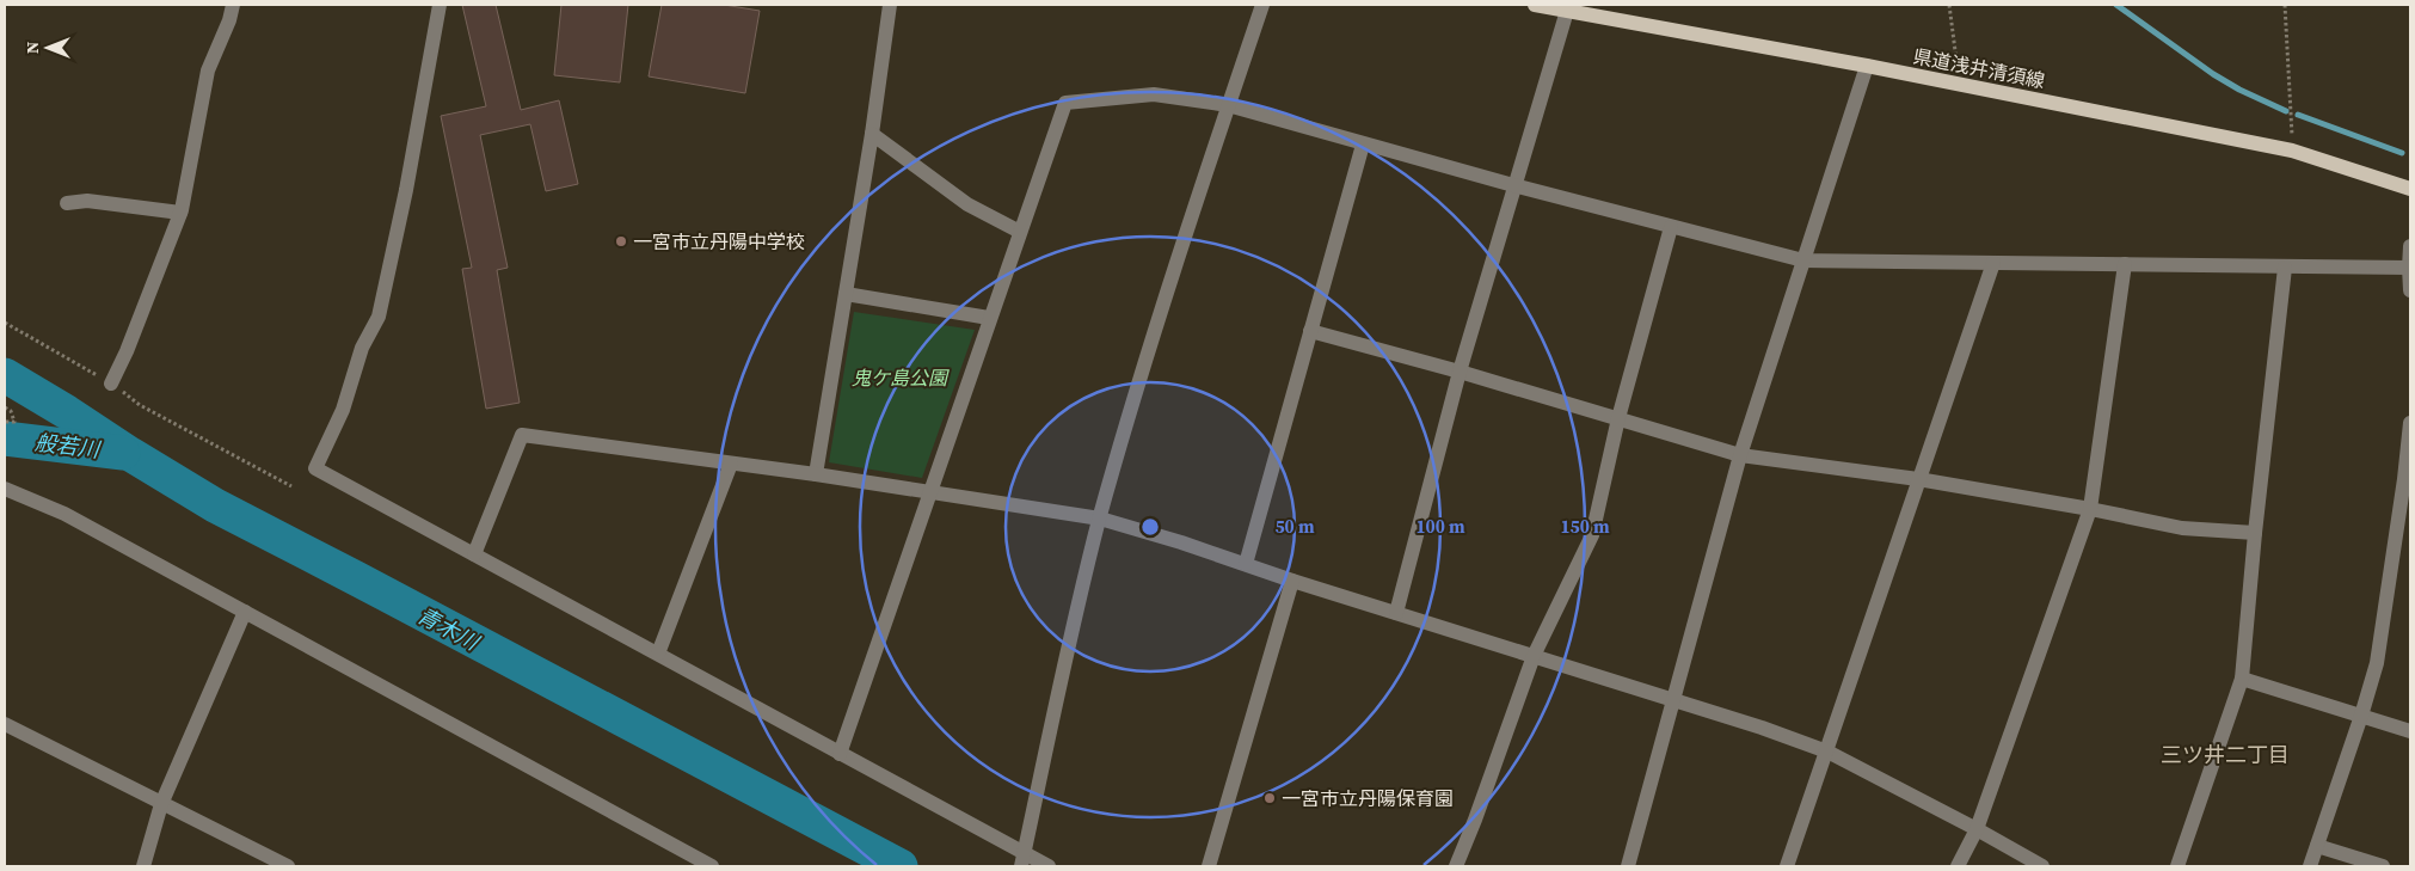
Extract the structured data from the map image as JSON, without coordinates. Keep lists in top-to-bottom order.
{
  "streets": {
    "main road": ["県道浅井清須線"]
  },
  "districts": ["三ツ井二丁目"],
  "water": ["般若川", "青木川"],
  "parks": ["鬼ケ島公園"],
  "places": ["一宮市立丹陽中学校", "一宮市立丹陽保育園"],
  "north": "left",
  "rings": ["50 m", "100 m", "150 m"]
}
